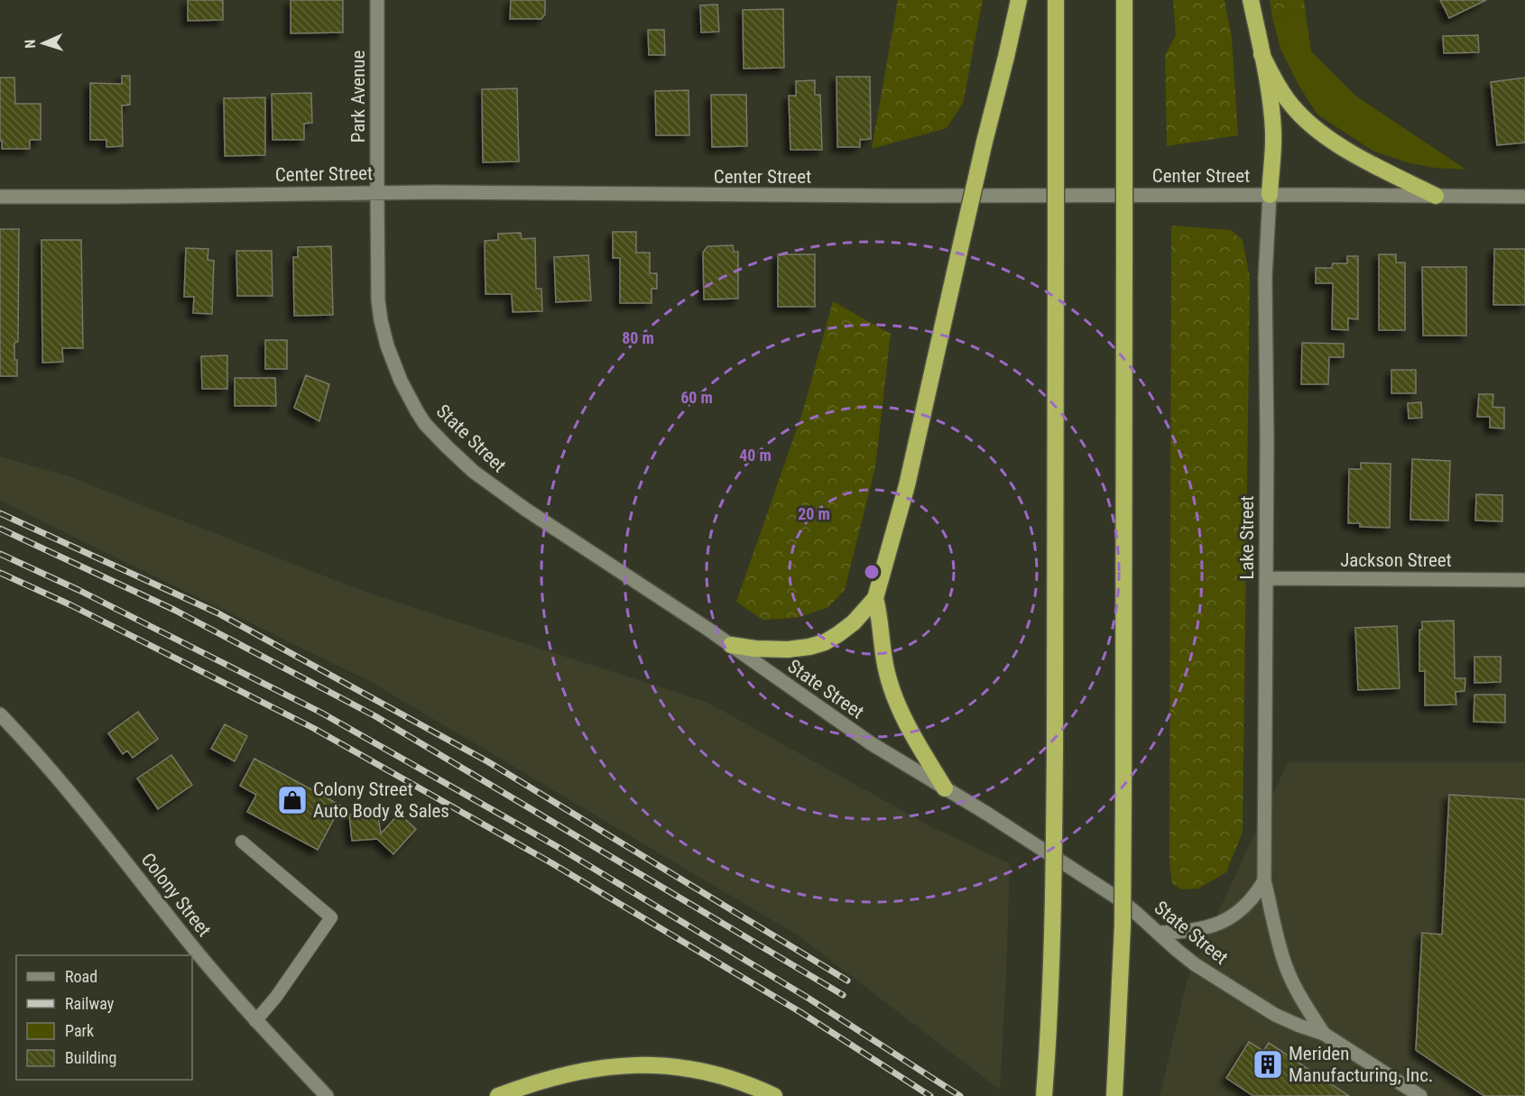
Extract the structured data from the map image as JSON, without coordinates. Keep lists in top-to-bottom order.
{
  "streets": {
    "main road": [
      "Park Avenue",
      "Center Street",
      "State Street",
      "Lake Street",
      "Jackson Street",
      "Colony Street"
    ]
  },
  "crossings": [
    ["Park Avenue", "Center Street"],
    ["Park Avenue", "State Street"],
    ["Center Street", "State Street"],
    ["Center Street", "Lake Street"],
    ["State Street", "Lake Street"],
    ["Lake Street", "Jackson Street"]
  ],
  "places": {
    "shop": ["Colony Street Auto Body & Sales"],
    "building": ["Meriden Manufacturing, Inc."]
  },
  "legend": [
    "Road",
    "Railway",
    "Park",
    "Building"
  ],
  "north": "left",
  "rings": [
    "80 m",
    "60 m",
    "40 m",
    "20 m"
  ]
}
